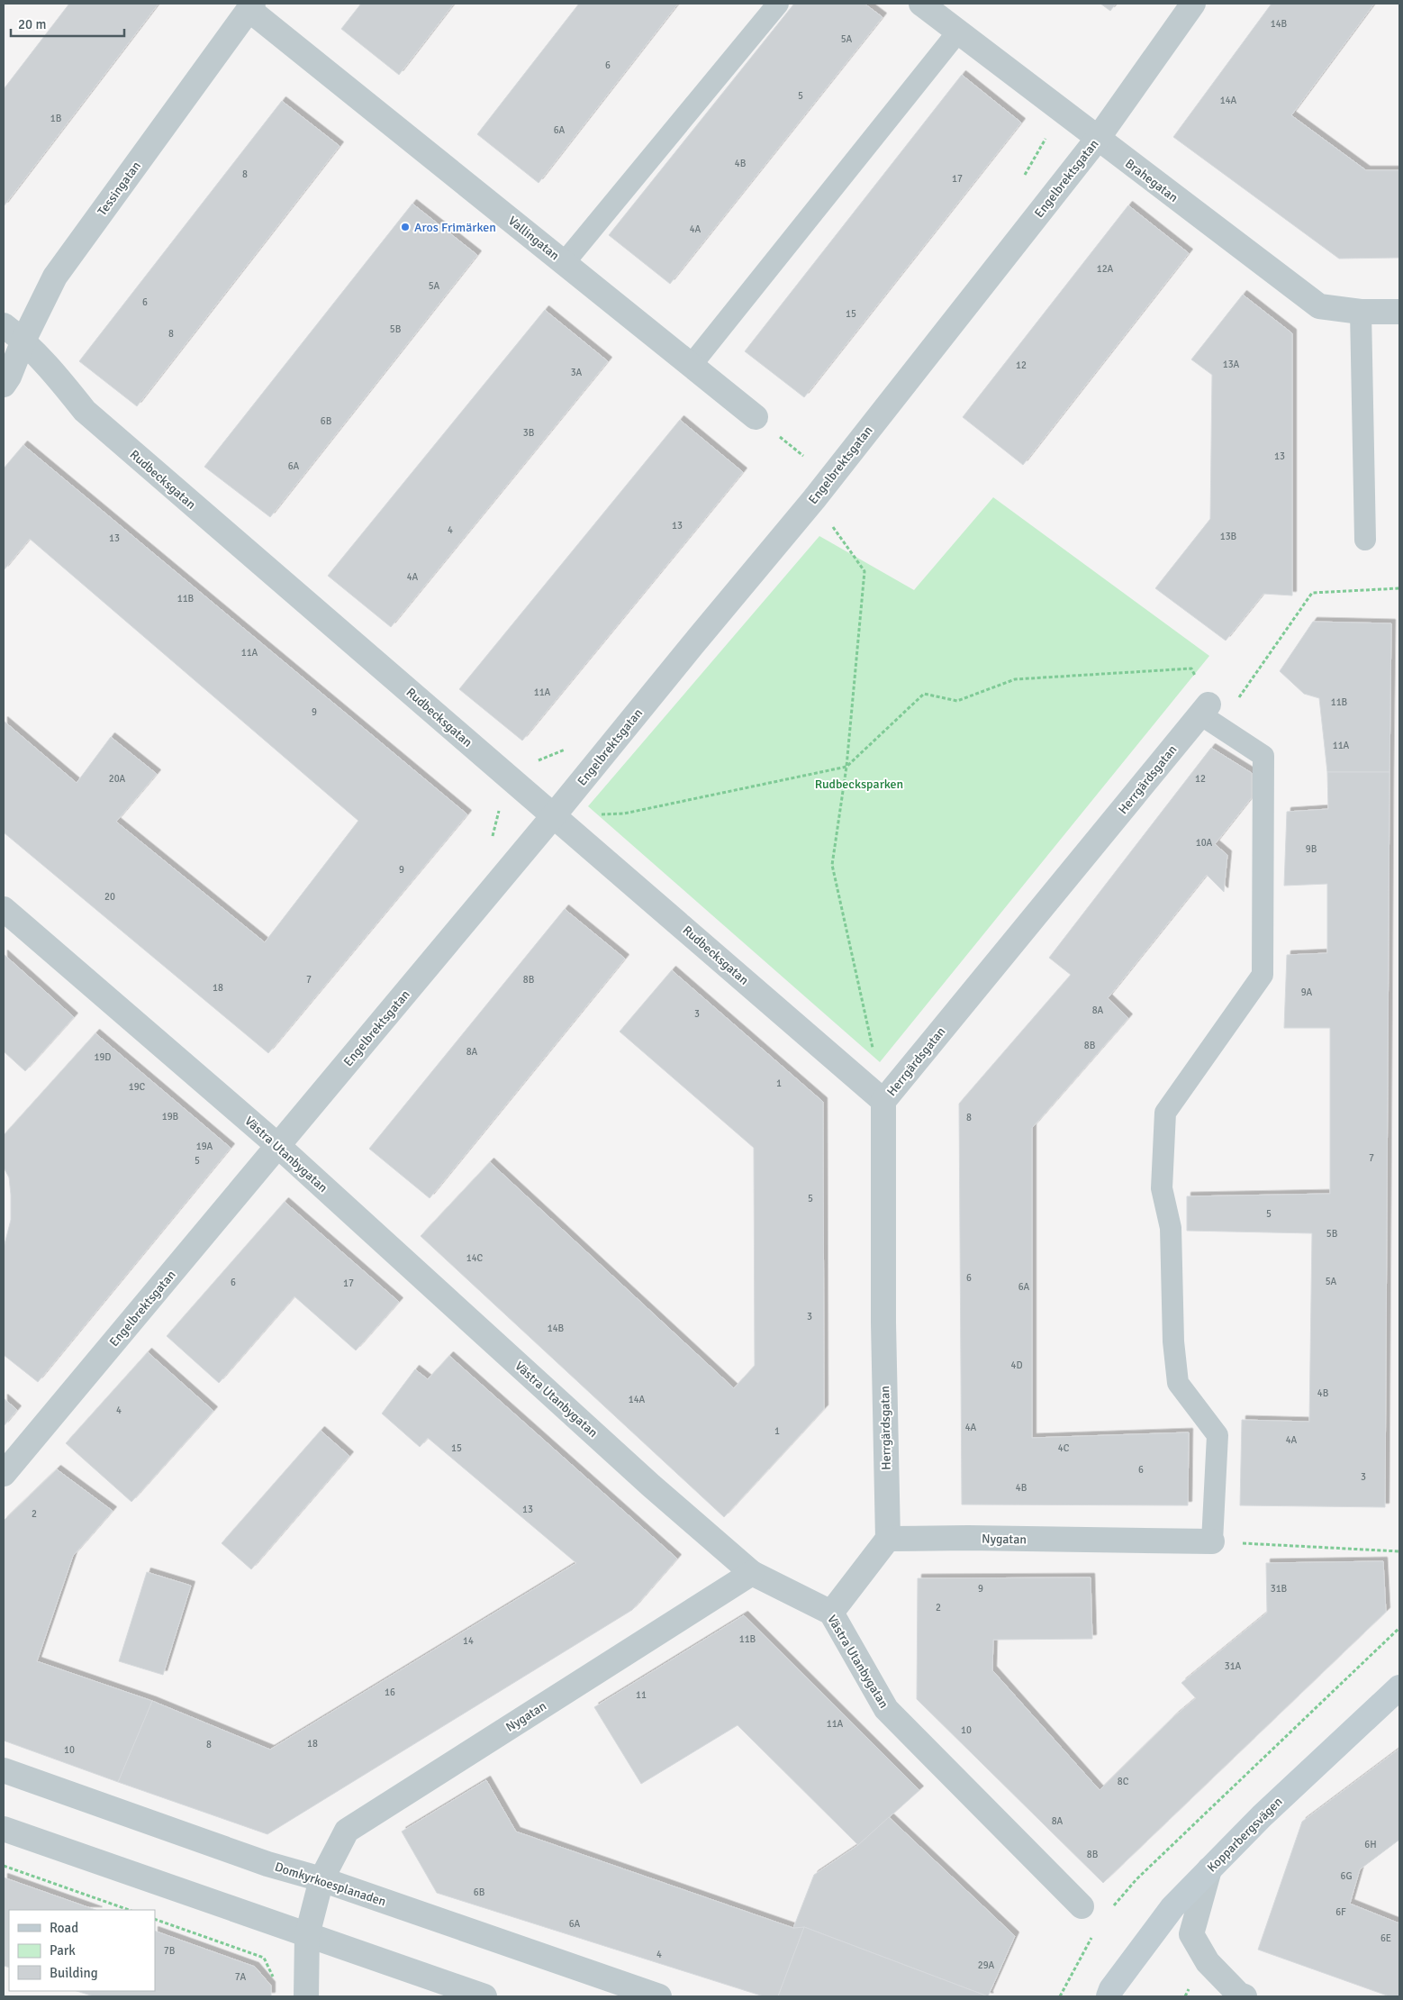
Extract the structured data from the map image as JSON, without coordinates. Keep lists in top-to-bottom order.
{
  "streets": {
    "street": [
      "Engelbrektsgatan",
      "Brahegatan",
      "Tessingatan",
      "Vallingatan",
      "Rudbecksgatan",
      "Herrgärdsgatan",
      "Västra Utanbygatan",
      "Nygatan",
      "Kopparbergsvägen",
      "Domkyrkoesplanaden"
    ]
  },
  "crossings": [
    ["Engelbrektsgatan", "Brahegatan"],
    ["Engelbrektsgatan", "Rudbecksgatan"],
    ["Engelbrektsgatan", "Västra Utanbygatan"],
    ["Tessingatan", "Vallingatan"],
    ["Tessingatan", "Rudbecksgatan"],
    ["Rudbecksgatan", "Herrgärdsgatan"],
    ["Herrgärdsgatan", "Nygatan"],
    ["Västra Utanbygatan", "Nygatan"],
    ["Nygatan", "Domkyrkoesplanaden"]
  ],
  "parks": ["Rudbecksparken"],
  "places": ["Aros Frimärken"],
  "house_numbers": [
    "14B",
    "5A",
    "6",
    "5",
    "14A",
    "1B",
    "6A",
    "4B",
    "8",
    "17",
    "4A",
    "12A",
    "5A",
    "6",
    "15",
    "5B",
    "8",
    "13A",
    "12",
    "3A",
    "6B",
    "3B",
    "13",
    "6A",
    "13",
    "4",
    "13B",
    "13",
    "4A",
    "11B",
    "11A",
    "11A",
    "11B",
    "9",
    "11A",
    "20A",
    "12",
    "10A",
    "9B",
    "9",
    "20",
    "7",
    "8B",
    "18",
    "9A",
    "8A",
    "3",
    "8B",
    "8A",
    "19D",
    "1",
    "19C",
    "19B",
    "8",
    "19A",
    "7",
    "5",
    "5",
    "5",
    "5B",
    "14C",
    "6",
    "5A",
    "6",
    "17",
    "6A",
    "3",
    "14B",
    "4D",
    "4B",
    "14A",
    "4",
    "4A",
    "1",
    "4A",
    "15",
    "4C",
    "6",
    "3",
    "4B",
    "13",
    "2",
    "9",
    "31B",
    "2",
    "11B",
    "14",
    "31A",
    "16",
    "11",
    "11A",
    "10",
    "18",
    "8",
    "10",
    "8C",
    "8A",
    "6H",
    "8B",
    "6G",
    "6B",
    "6F",
    "6A",
    "6E",
    "7B",
    "4",
    "29A",
    "7A"
  ],
  "legend": ["Road", "Park", "Building"],
  "scale_bar": "20 m"
}
